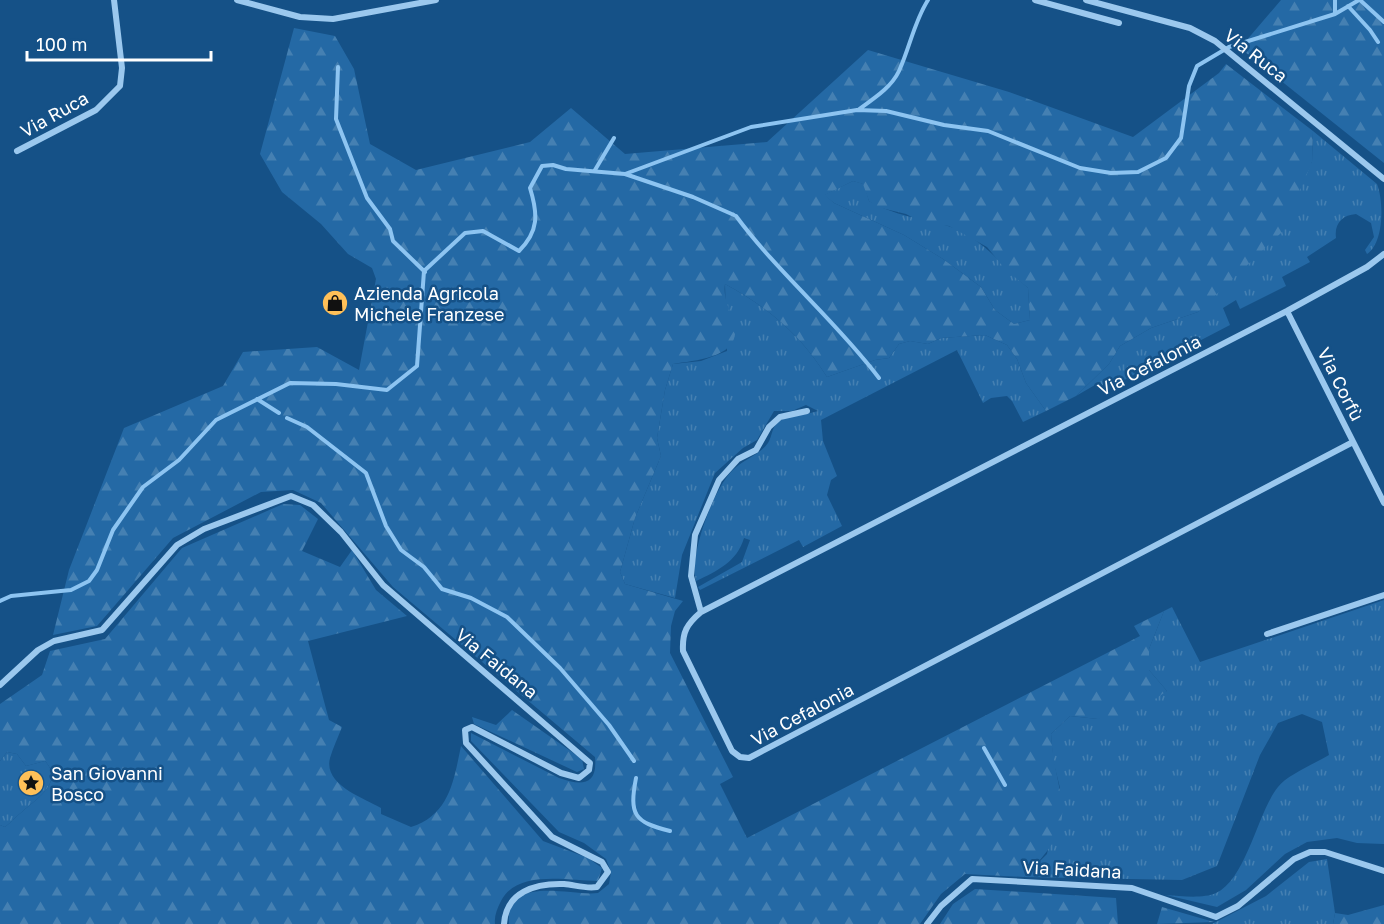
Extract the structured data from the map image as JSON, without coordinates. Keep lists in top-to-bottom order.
{
  "streets": {
    "street": [
      "Via Ruca",
      "Via Cefalonia",
      "Via Corfù",
      "Via Faidana"
    ]
  },
  "crossings": [
    ["Via Cefalonia", "Via Corfù"]
  ],
  "places": {
    "shop": ["Azienda Agricola Michele Franzese"],
    "place": ["San Giovanni Bosco"]
  },
  "scale_bar": "100 m"
}
